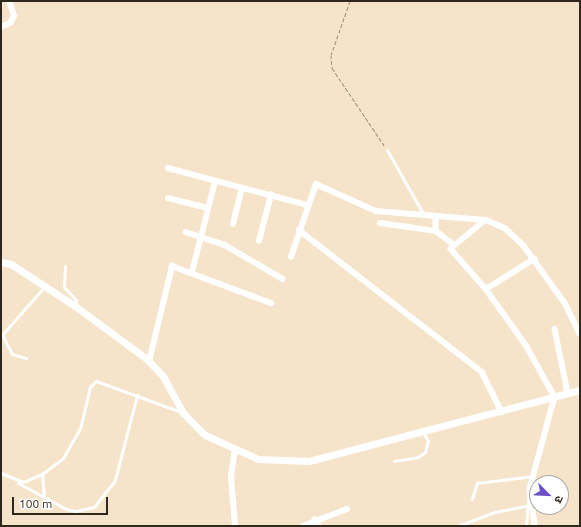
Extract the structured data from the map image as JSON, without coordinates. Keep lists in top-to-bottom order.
{
  "scale_bar": "100 m",
  "north": "bottom right"
}
